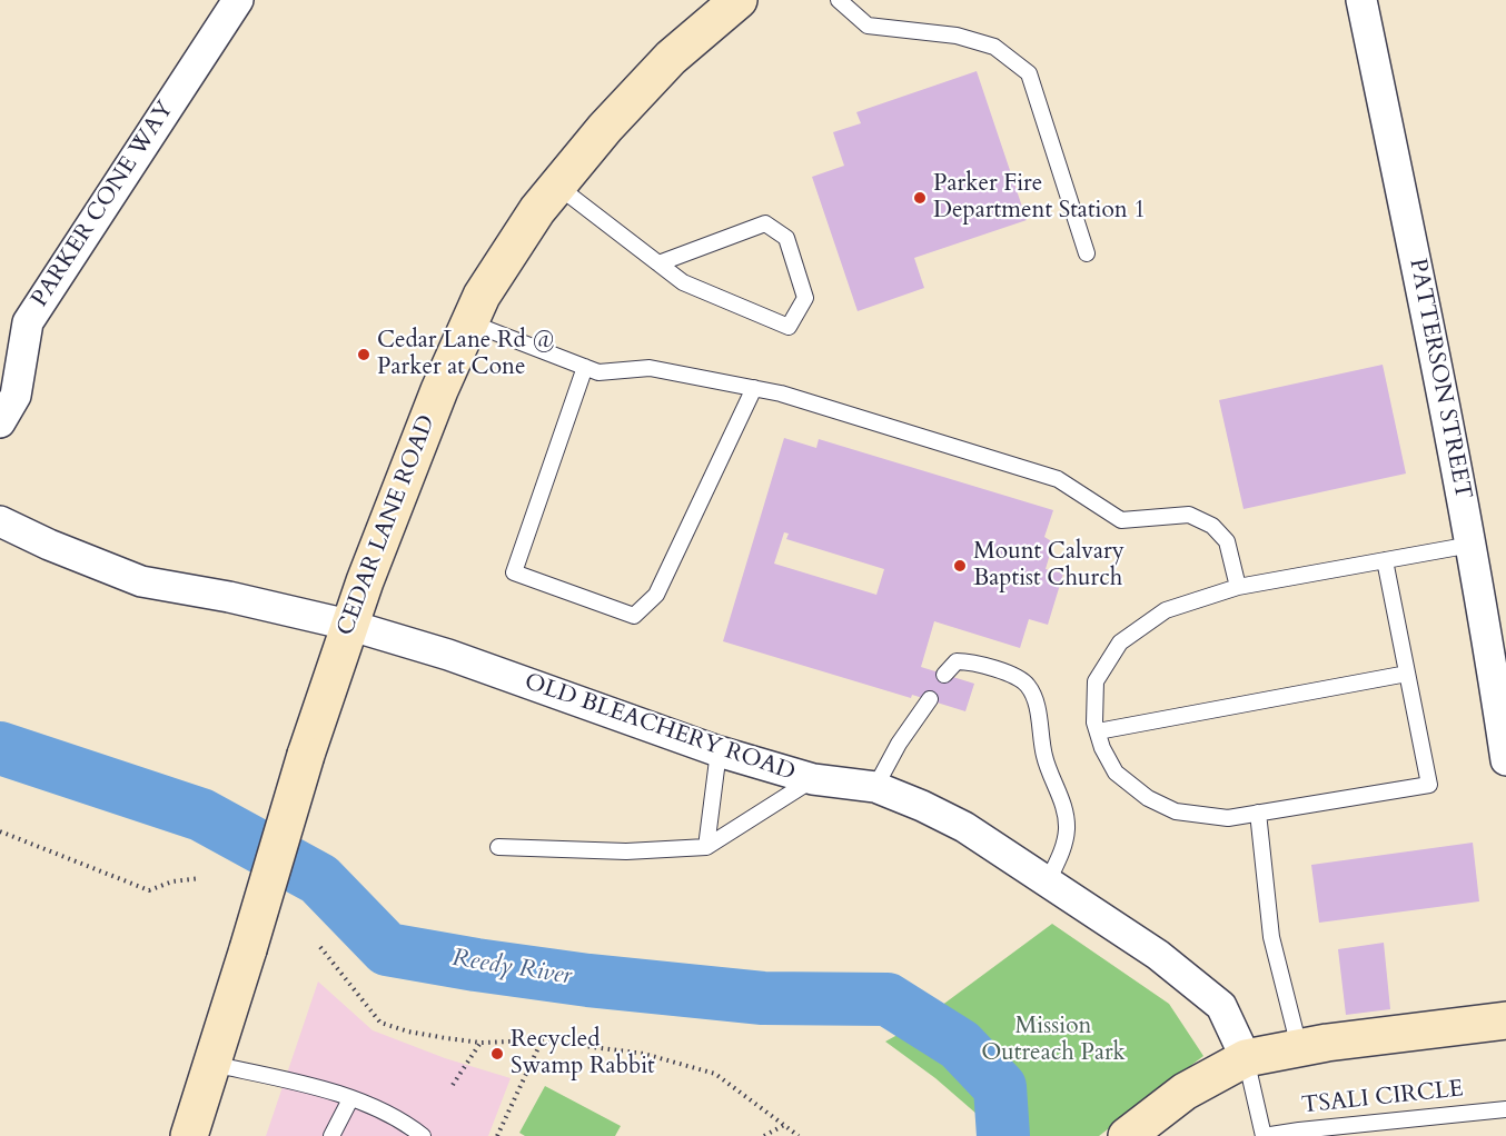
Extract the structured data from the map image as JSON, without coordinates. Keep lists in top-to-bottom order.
{
  "streets": {
    "main road": ["CEDAR LANE ROAD"],
    "street": ["PARKER CONE WAY", "PATTERSON STREET", "OLD BLEACHERY ROAD"],
    "lane": ["TSALI CIRCLE"]
  },
  "crossings": [
    ["CEDAR LANE ROAD", "OLD BLEACHERY ROAD"]
  ],
  "water": ["Reedy River"],
  "parks": ["Mission Outreach Park"],
  "places": [
    "Parker Fire Department Station 1",
    "Cedar Lane Rd @ Parker at Cone",
    "Mount Calvary Baptist Church",
    "Recycled Swamp Rabbit"
  ]
}
